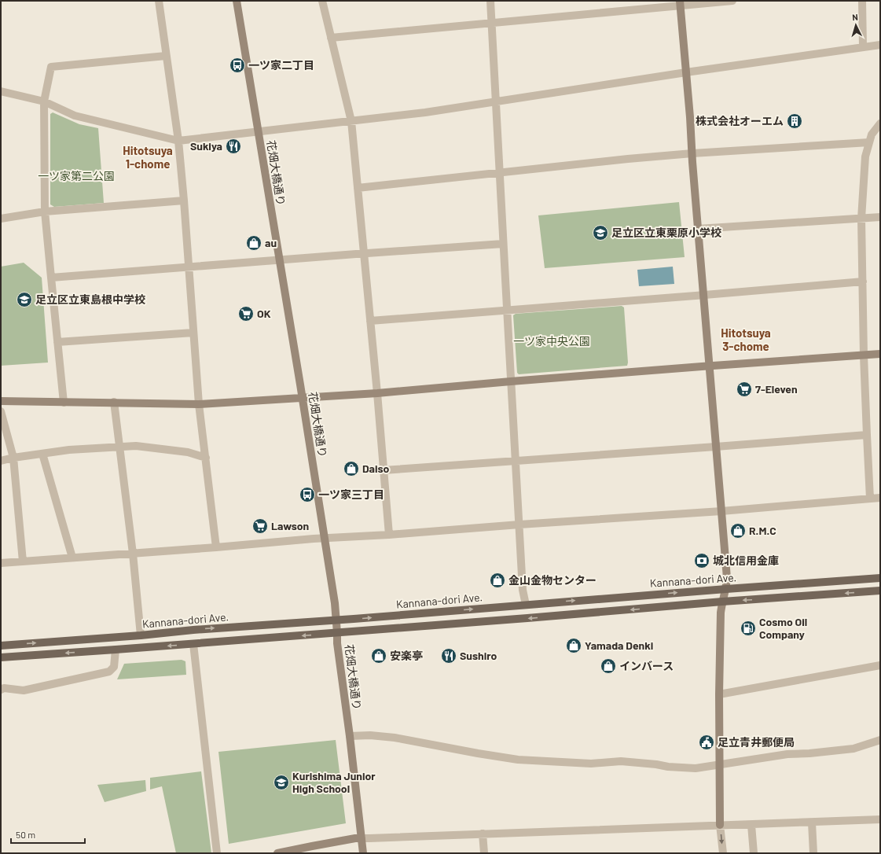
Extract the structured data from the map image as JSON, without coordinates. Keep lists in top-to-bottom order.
{
  "streets": {
    "main road": ["Kannana-dori Ave."],
    "street": ["花畑大橋通り"]
  },
  "crossings": [
    ["花畑大橋通り", "Kannana-dori Ave."]
  ],
  "districts": ["Hitotsuya 1-chome", "Hitotsuya 3-chome"],
  "parks": ["一ツ家第二公園", "一ツ家中央公園"],
  "places": {
    "bus stop": ["一ツ家二丁目", "一ツ家三丁目"],
    "building": ["株式会社オーエム"],
    "restaurant": ["Sukiya", "Sushiro"],
    "school or university": ["足立区立東栗原小学校", "足立区立東島根中学校", "Kurishima Junior High School"],
    "shop": [
      "au",
      "Daiso",
      "R.M.C",
      "金山金物センター",
      "Yamada Denki",
      "安楽亭",
      "インバース"
    ],
    "supermarket": ["OK", "7-Eleven", "Lawson"],
    "bank": ["城北信用金庫"],
    "fuel station": ["Cosmo Oil Company"],
    "public building": ["足立青井郵便局"]
  },
  "scale_bar": "50 m",
  "north": "top"
}
